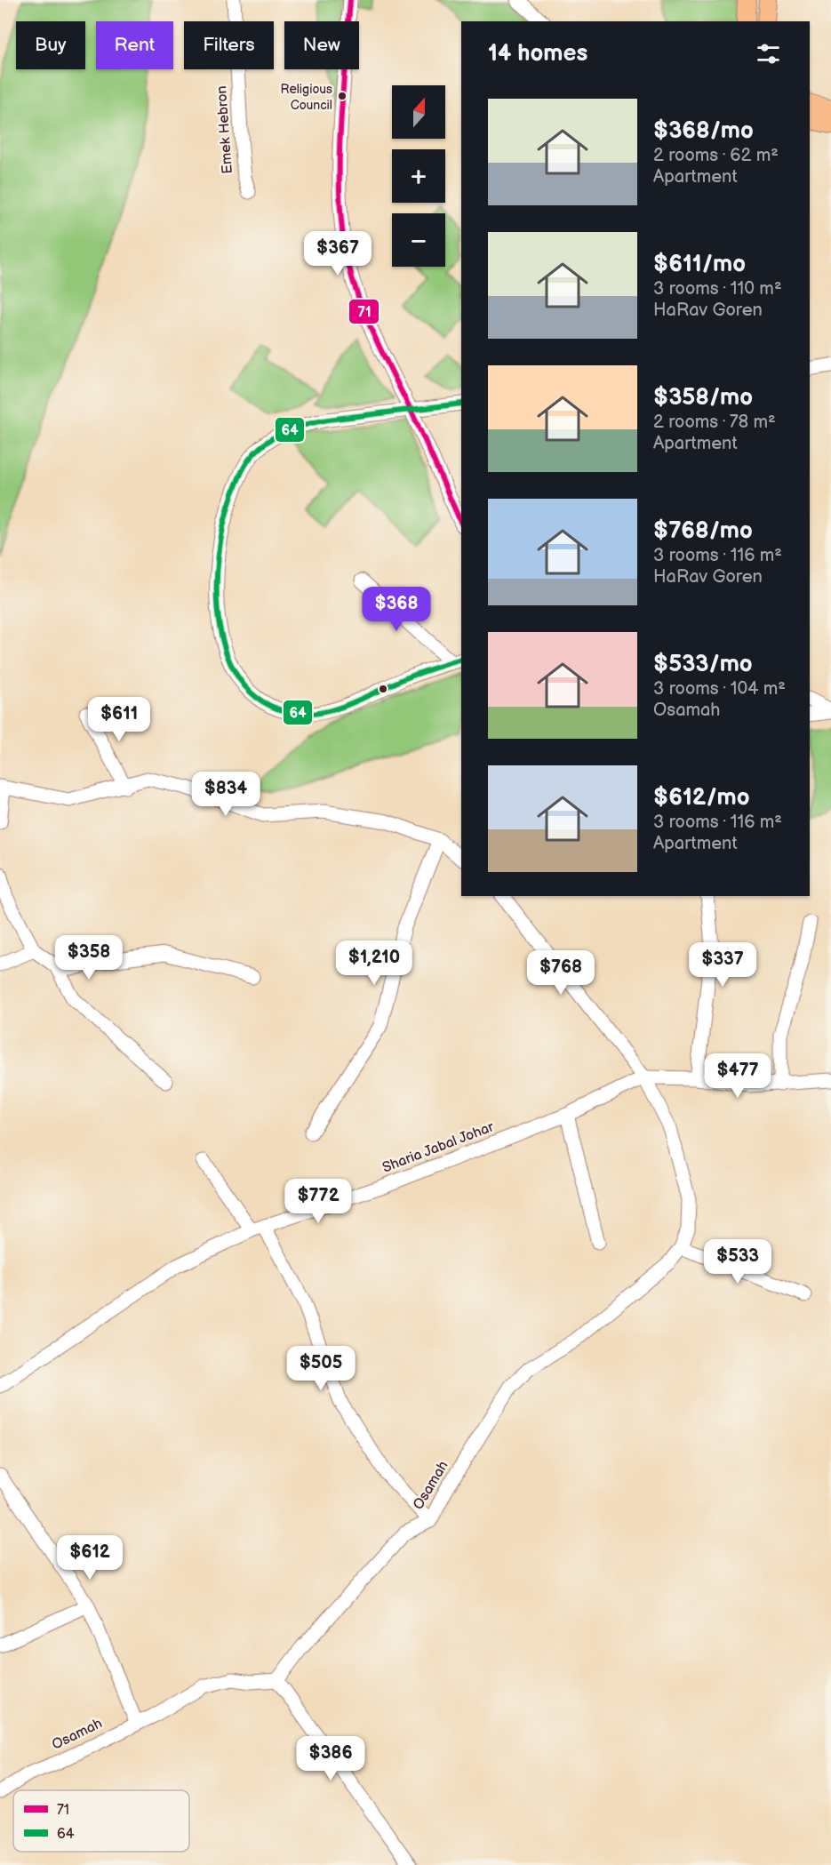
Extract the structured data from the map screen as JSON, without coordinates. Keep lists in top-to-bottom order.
{
  "streets": {
    "street": ["Emek Hebron", "Sharia Jabal Johar", "Osamah"]
  },
  "crossings": [
    ["Sharia Jabal Johar", "Osamah"]
  ],
  "places": ["Religious Council"],
  "lines": ["transit line 71", "transit line 64"],
  "legend": ["71", "64"],
  "north": "top",
  "page": {
    "chip": [
      "Buy",
      "Rent",
      "Filters",
      "New"
    ],
    "heading": "14 homes",
    "map_buttons": ["+", "−"],
    "list": [
      {
        "name": "$368/mo",
        "note": "2 rooms · 62 m² · Apartment"
      },
      {
        "name": "$611/mo",
        "note": "3 rooms · 110 m² · HaRav Goren"
      },
      {
        "name": "$358/mo",
        "note": "2 rooms · 78 m² · Apartment"
      },
      {
        "name": "$768/mo",
        "note": "3 rooms · 116 m² · HaRav Goren"
      },
      {
        "name": "$533/mo",
        "note": "3 rooms · 104 m² · Osamah"
      },
      {
        "name": "$612/mo",
        "note": "3 rooms · 116 m² · Apartment"
      }
    ],
    "price": [
      "$367",
      "$368",
      "$611",
      "$834",
      "$358",
      "$1,210",
      "$337",
      "$768",
      "$477",
      "$772",
      "$533",
      "$505",
      "$612",
      "$386"
    ]
  }
}
